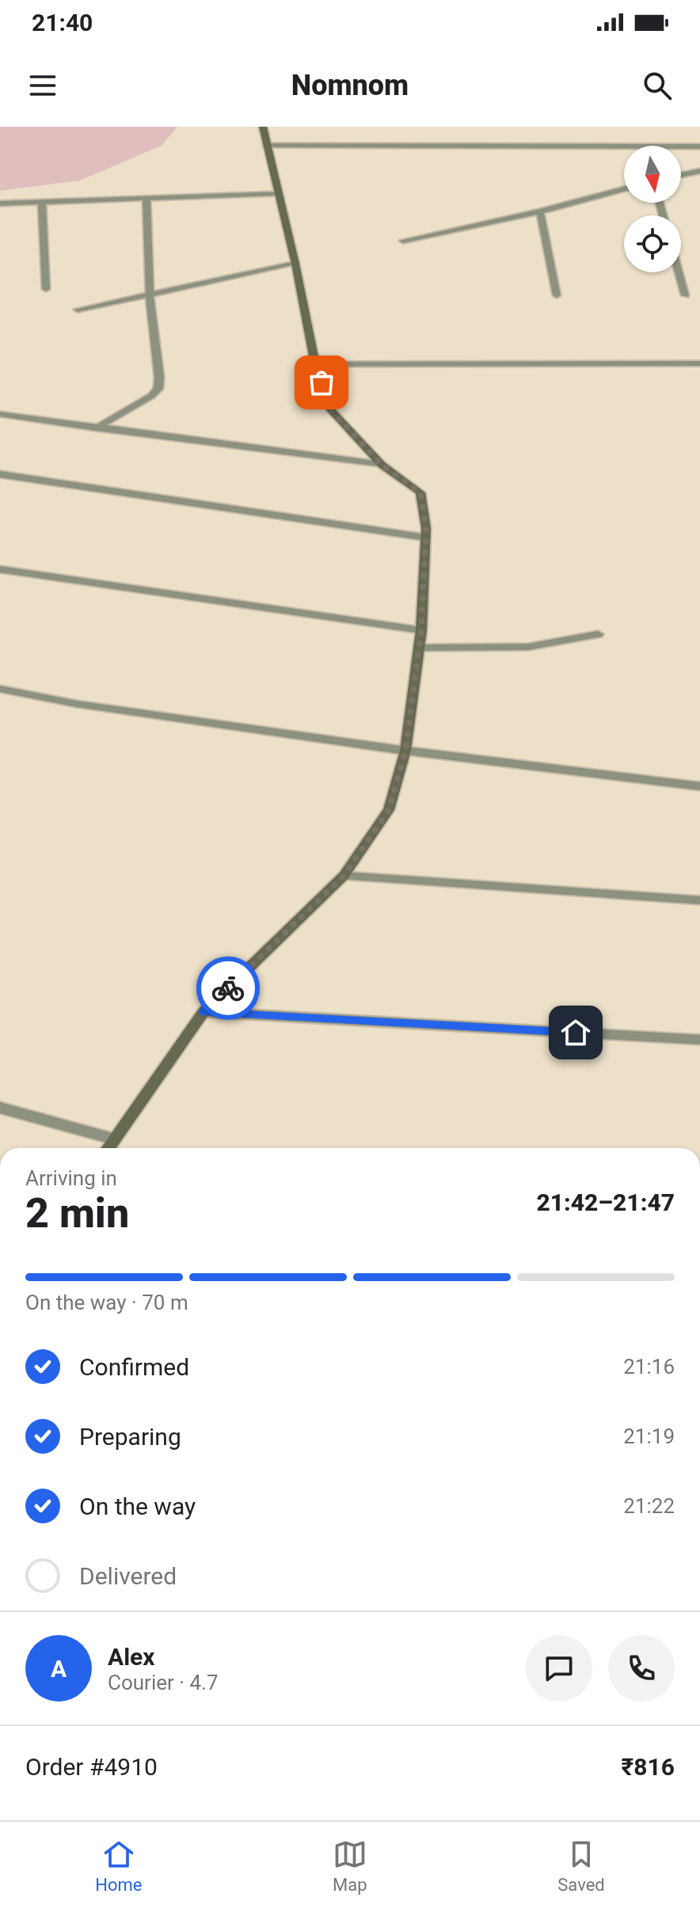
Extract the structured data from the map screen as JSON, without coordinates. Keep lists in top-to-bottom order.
{
  "north": "bottom",
  "page": {
    "status": "21:40",
    "header": "Nomnom",
    "heading": ["2 min", "Arriving in", "21:42–21:47"],
    "panel": [
      "Alex",
      "Courier · 4.7",
      "Order #4910",
      "₹816"
    ],
    "bar": "On the way · 70 m",
    "list": [
      ["Confirmed", "21:16"],
      ["Preparing", "21:19"],
      ["On the way", "21:22"],
      "Delivered"
    ],
    "round": "A",
    "tabs": ["Home", "Map", "Saved"]
  }
}
